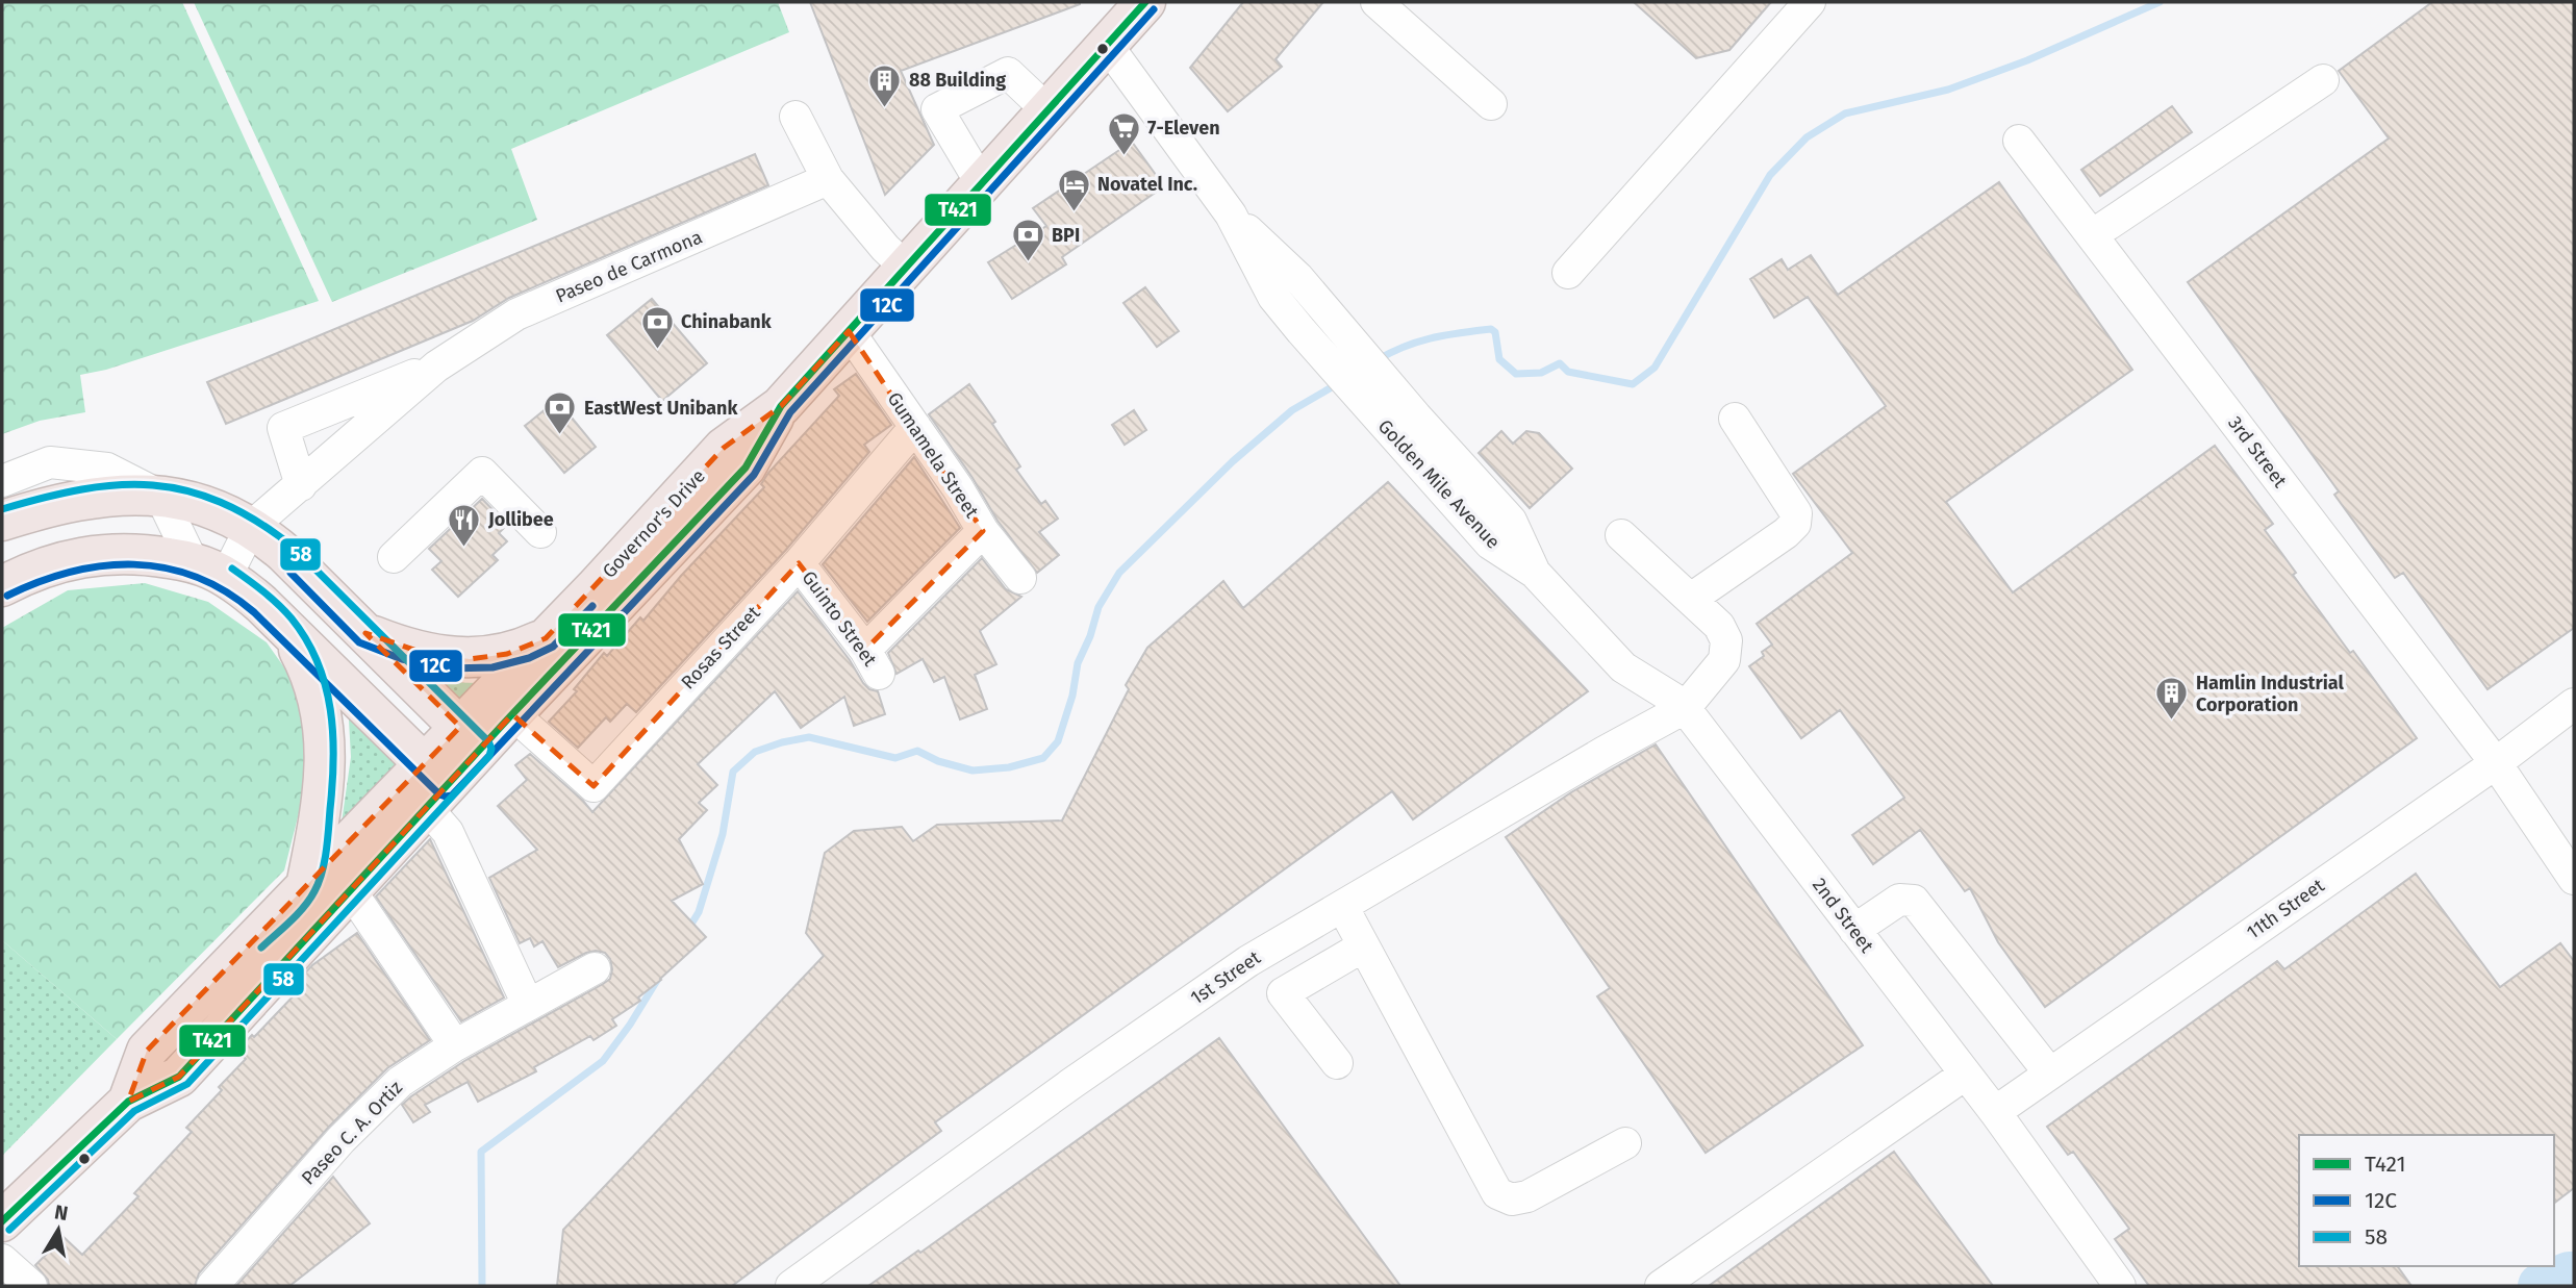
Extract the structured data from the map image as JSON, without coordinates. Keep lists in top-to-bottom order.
{
  "streets": {
    "highway": ["Governor's Drive"],
    "street": [
      "Paseo de Carmona",
      "3rd Street",
      "Gumamela Street",
      "Golden Mile Avenue",
      "Guinto Street",
      "Rosas Street",
      "11th Street",
      "2nd Street",
      "1st Street",
      "Paseo C. A. Ortiz"
    ]
  },
  "crossings": [
    ["3rd Street", "11th Street"],
    ["Gumamela Street", "Governor's Drive"],
    ["Gumamela Street", "Guinto Street"],
    ["Gumamela Street", "Rosas Street"],
    ["Golden Mile Avenue", "Governor's Drive"],
    ["Golden Mile Avenue", "2nd Street"],
    ["Governor's Drive", "Rosas Street"],
    ["Guinto Street", "Rosas Street"],
    ["11th Street", "2nd Street"],
    ["2nd Street", "1st Street"]
  ],
  "places": {
    "building": ["88 Building", "Hamlin Industrial Corporation"],
    "supermarket": ["7-Eleven"],
    "hotel": ["Novatel Inc."],
    "bank": ["BPI", "Chinabank", "EastWest Unibank"],
    "restaurant": ["Jollibee"]
  },
  "lines": ["transit line T421", "transit line 12C", "transit line 58"],
  "legend": ["T421", "12C", "58"],
  "north": "top"
}
